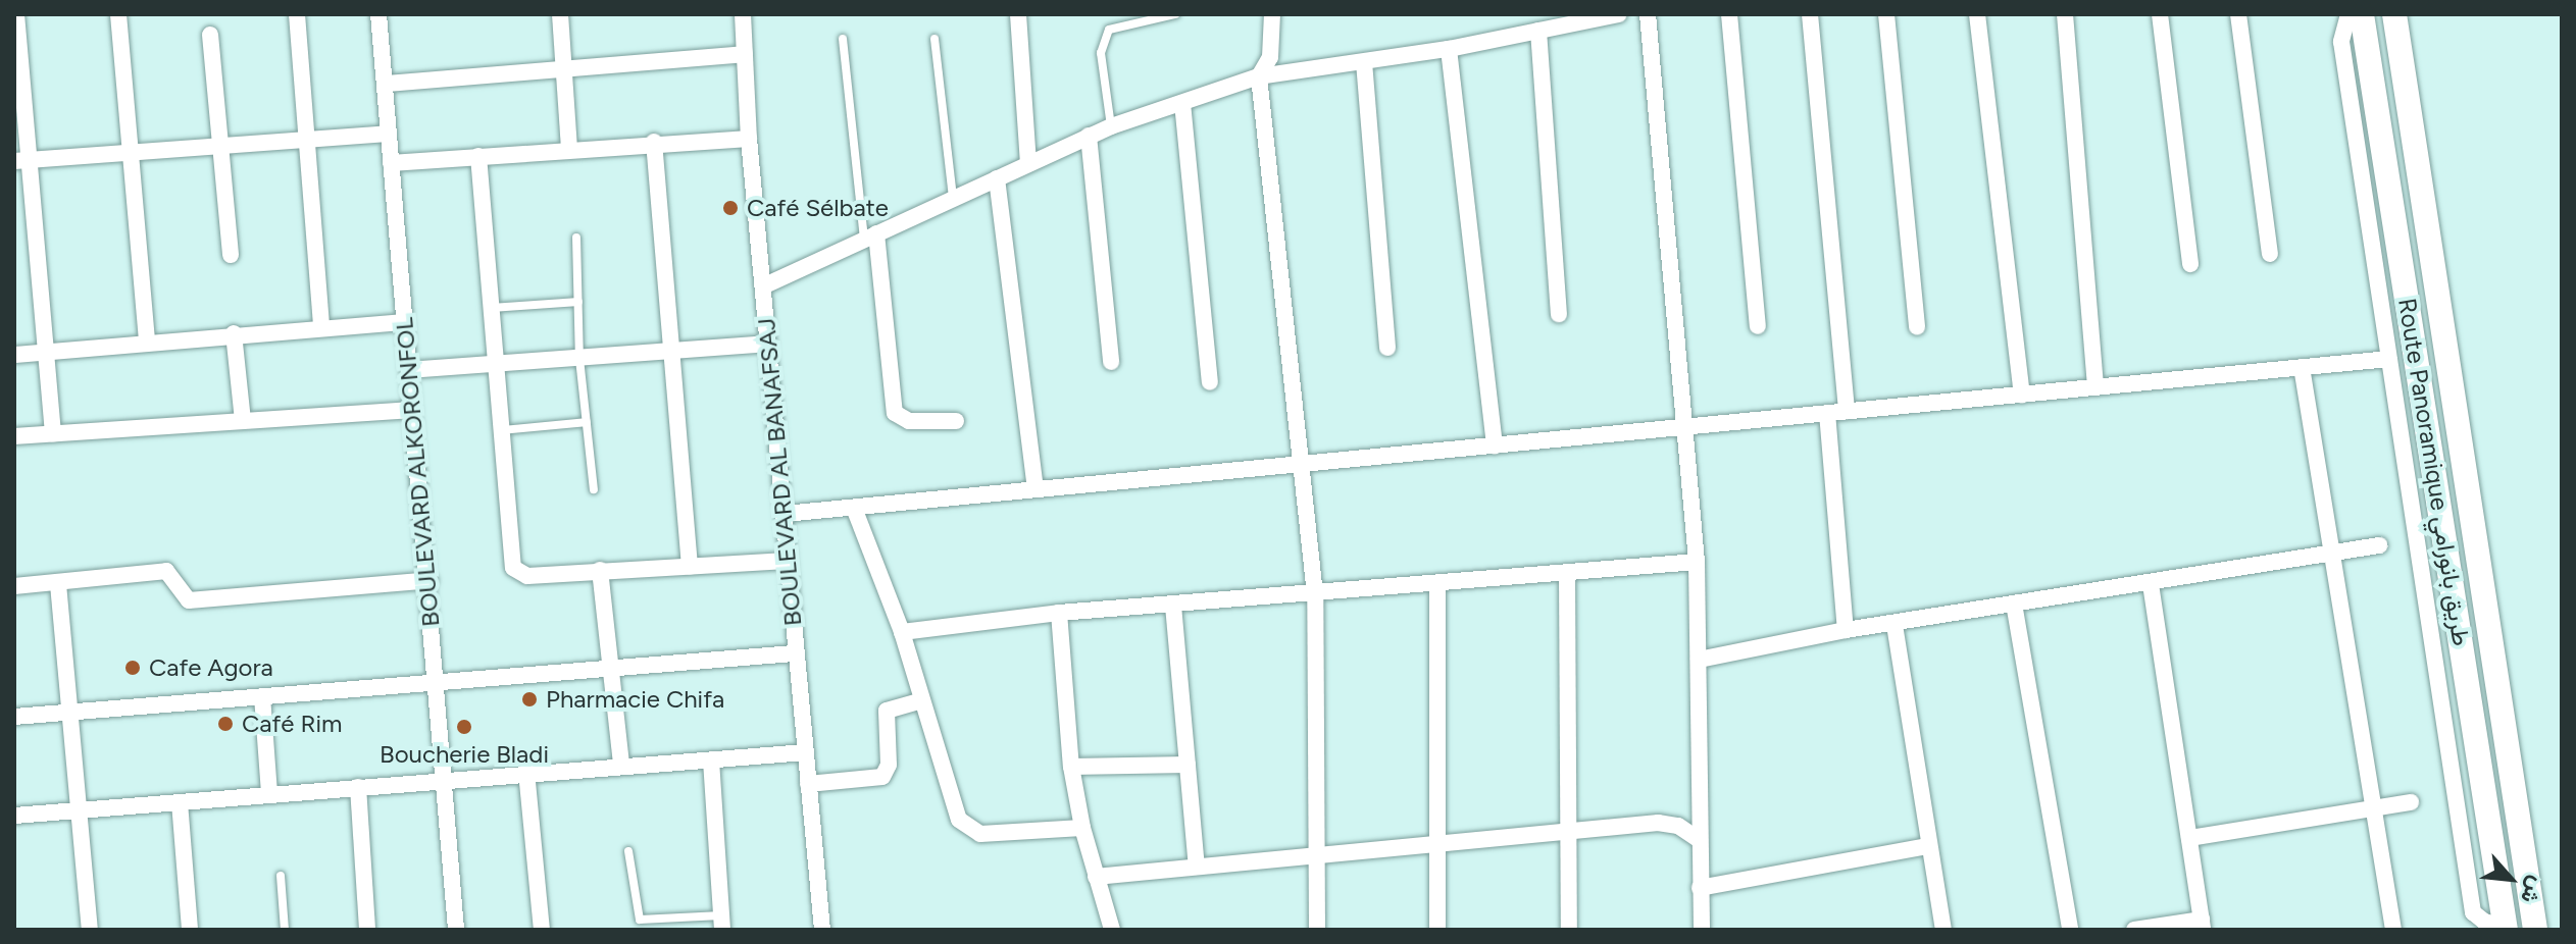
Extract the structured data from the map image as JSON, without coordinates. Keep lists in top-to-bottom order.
{
  "streets": {
    "street": ["BOULEVARD ALKORONFOL", "BOULEVARD AL BANAFSAJ", "Route Panoramique طريق بانورامي"]
  },
  "places": [
    "Café Sélbate",
    "Cafe Agora",
    "Pharmacie Chifa",
    "Café Rim",
    "Boucherie Bladi"
  ],
  "north": "bottom right"
}
